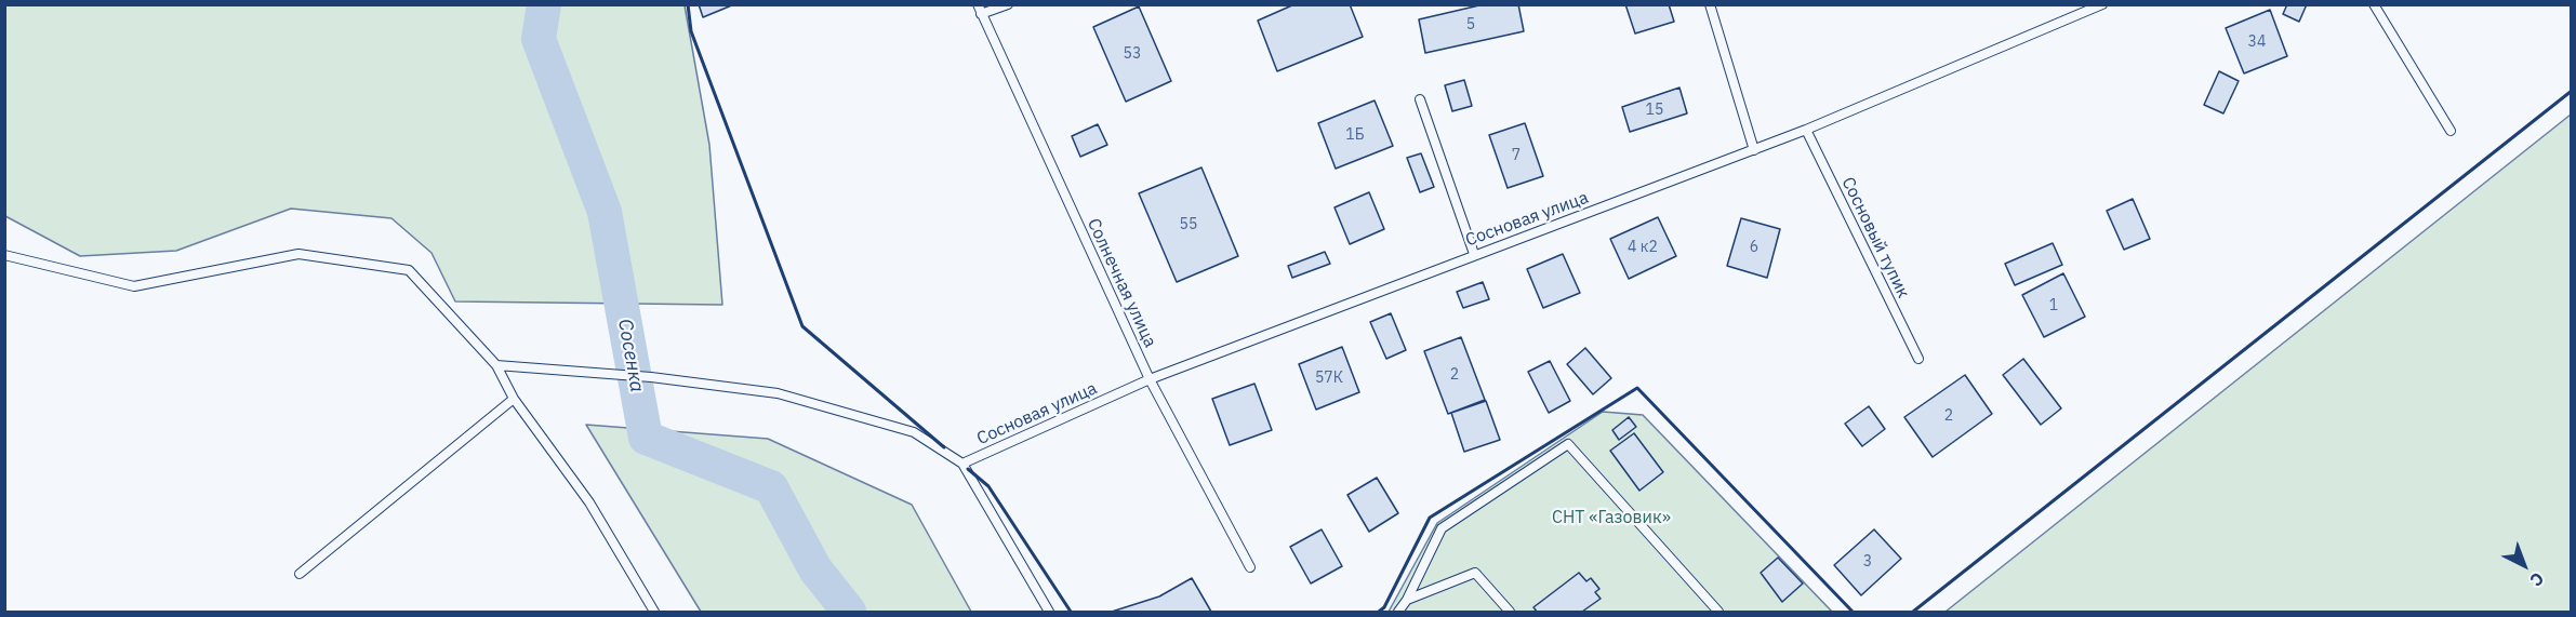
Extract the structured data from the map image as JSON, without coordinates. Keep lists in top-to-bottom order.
{
  "streets": {
    "lane": ["Сосновая улица", "Сосновый тупик", "Солнечная улица"]
  },
  "crossings": [
    ["Сосновая улица", "Сосновый тупик"],
    ["Сосновая улица", "Солнечная улица"]
  ],
  "water": ["Сосенка"],
  "parks": ["СНТ «Газовик»"],
  "house_numbers": [
    "5",
    "34",
    "53",
    "15",
    "1Б",
    "7",
    "55",
    "4 к2",
    "6",
    "1",
    "2",
    "57К",
    "2",
    "3"
  ],
  "north": "bottom right"
}
